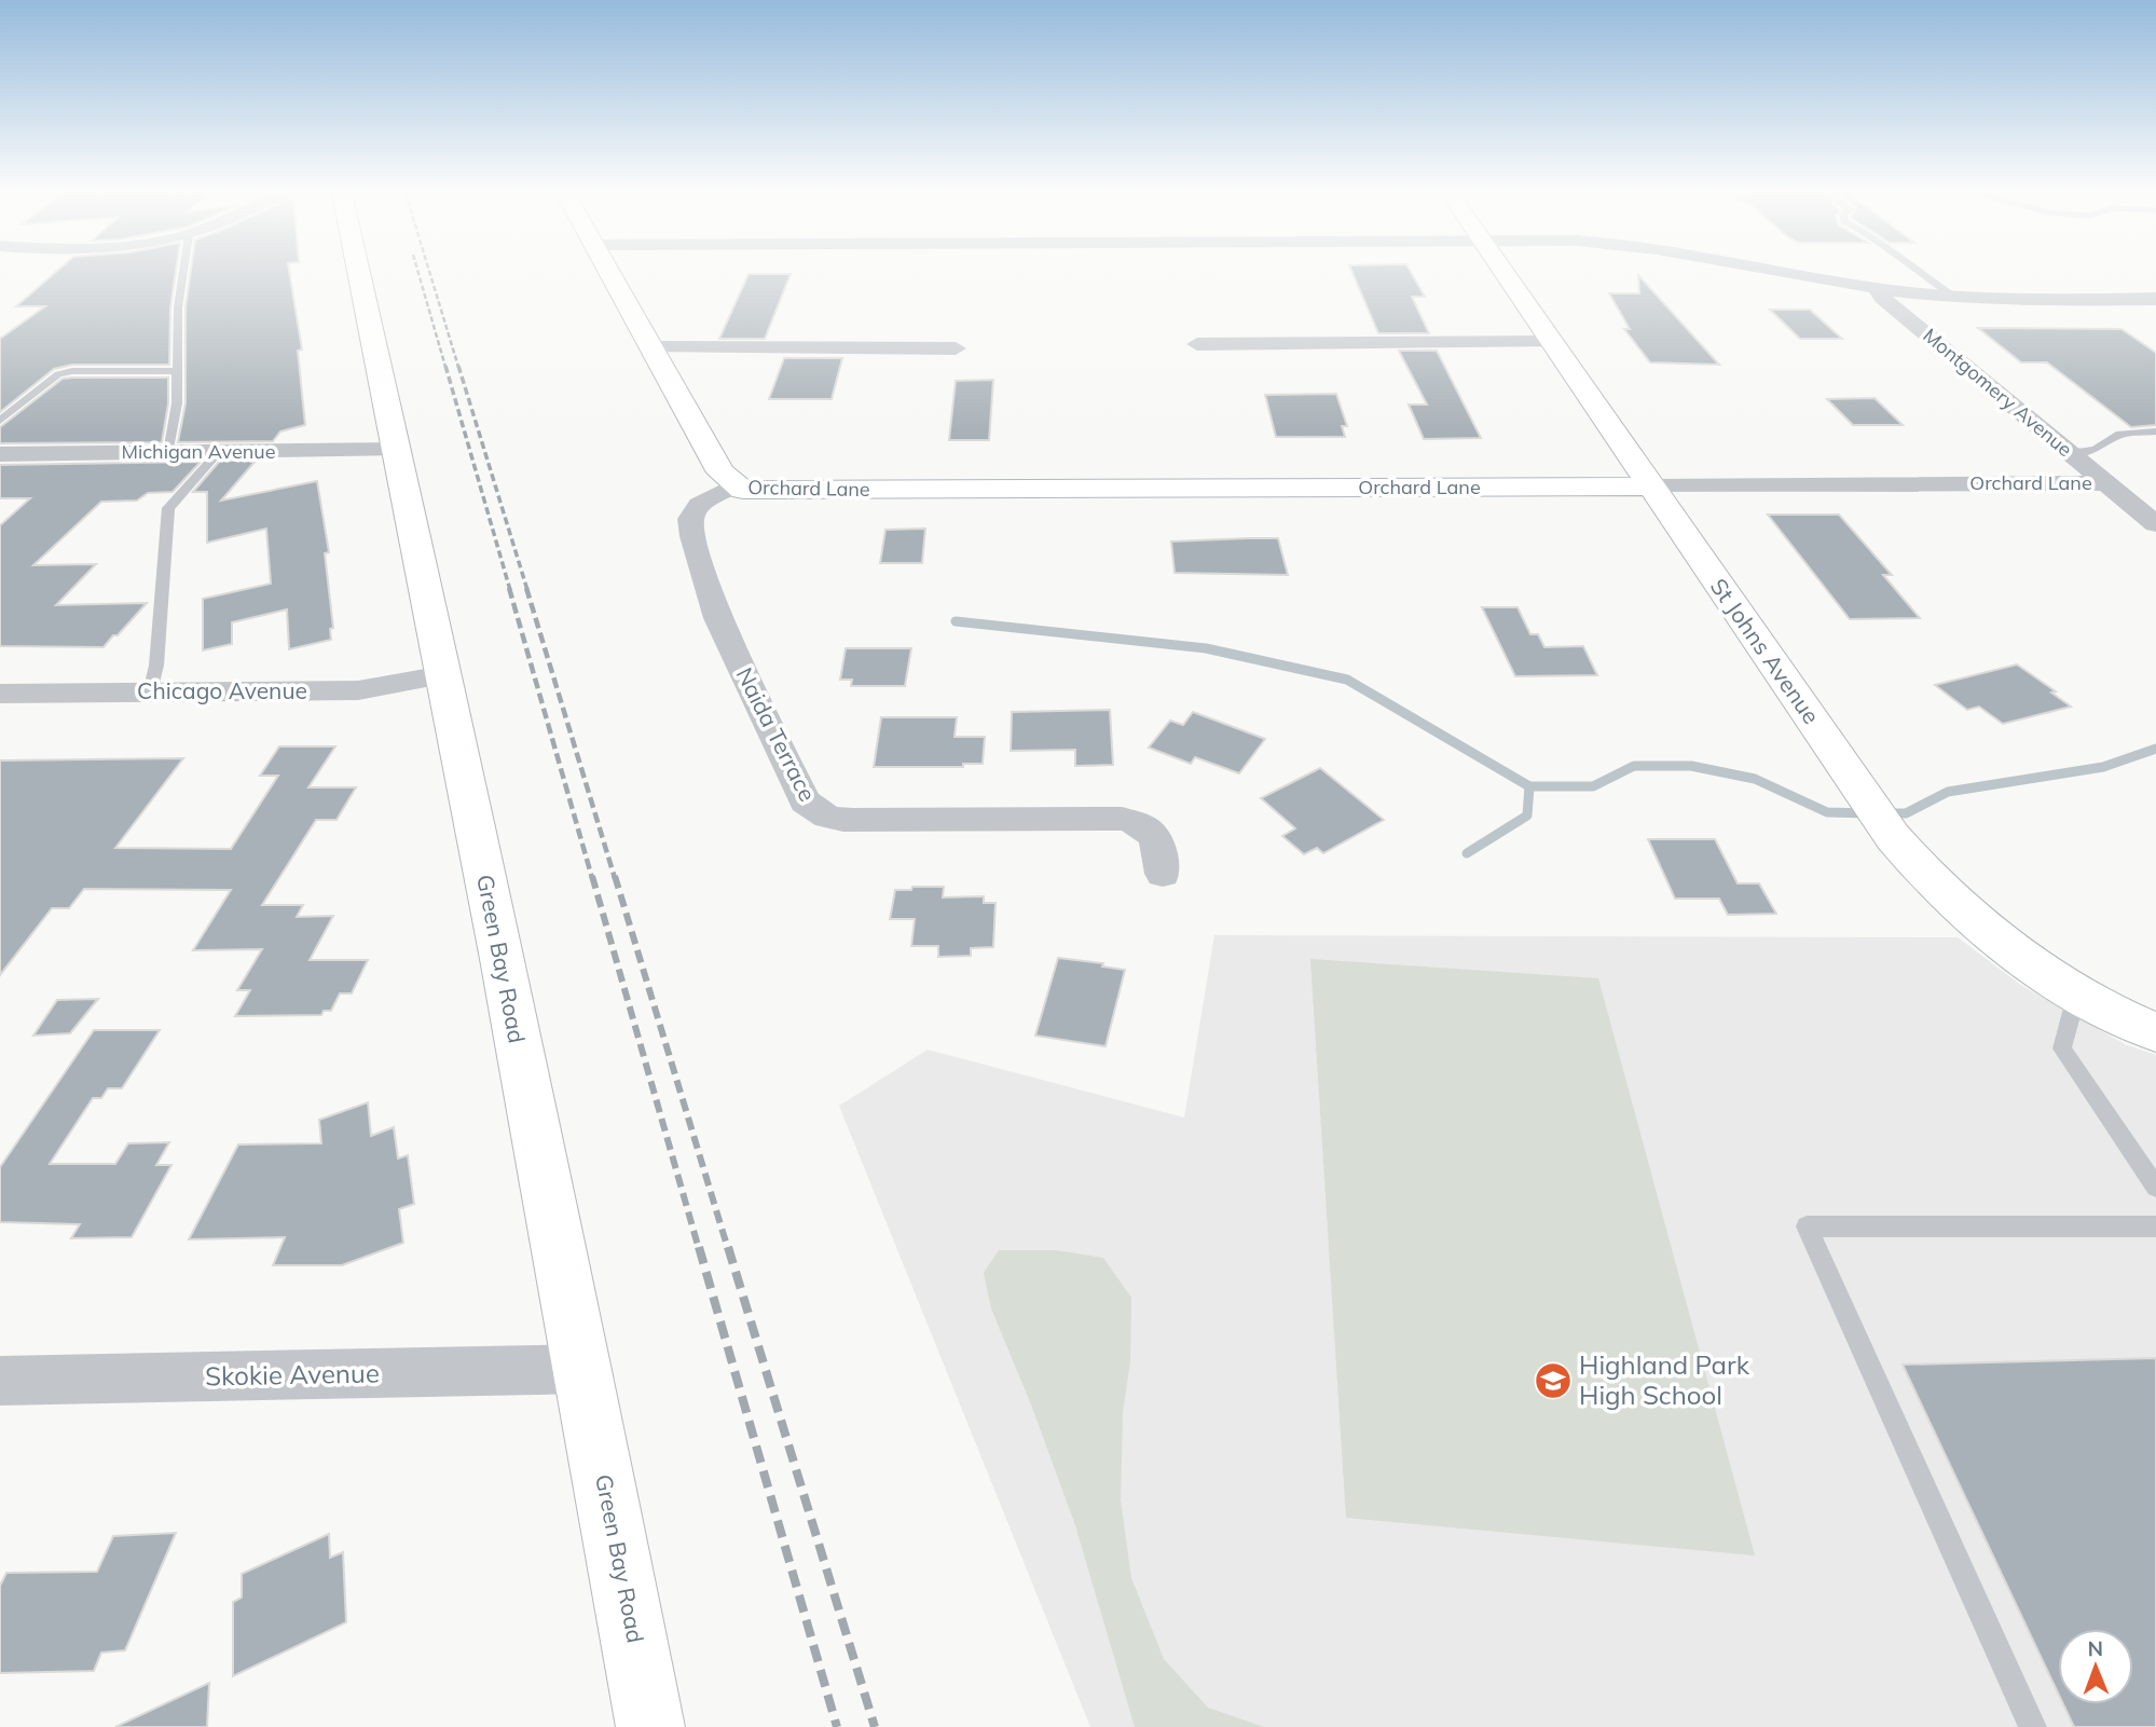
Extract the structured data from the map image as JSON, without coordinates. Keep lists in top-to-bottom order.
{
  "streets": {
    "street": [
      "Montgomery Avenue",
      "Michigan Avenue",
      "Orchard Lane",
      "St Johns Avenue",
      "Chicago Avenue",
      "Naida Terrace",
      "Green Bay Road",
      "Skokie Avenue"
    ]
  },
  "crossings": [
    ["Montgomery Avenue", "Orchard Lane"],
    ["Michigan Avenue", "Green Bay Road"],
    ["Orchard Lane", "St Johns Avenue"],
    ["Orchard Lane", "Naida Terrace"],
    ["Chicago Avenue", "Green Bay Road"],
    ["Green Bay Road", "Skokie Avenue"]
  ],
  "places": {
    "school or university": ["Highland Park High School"]
  },
  "north": "top"
}
